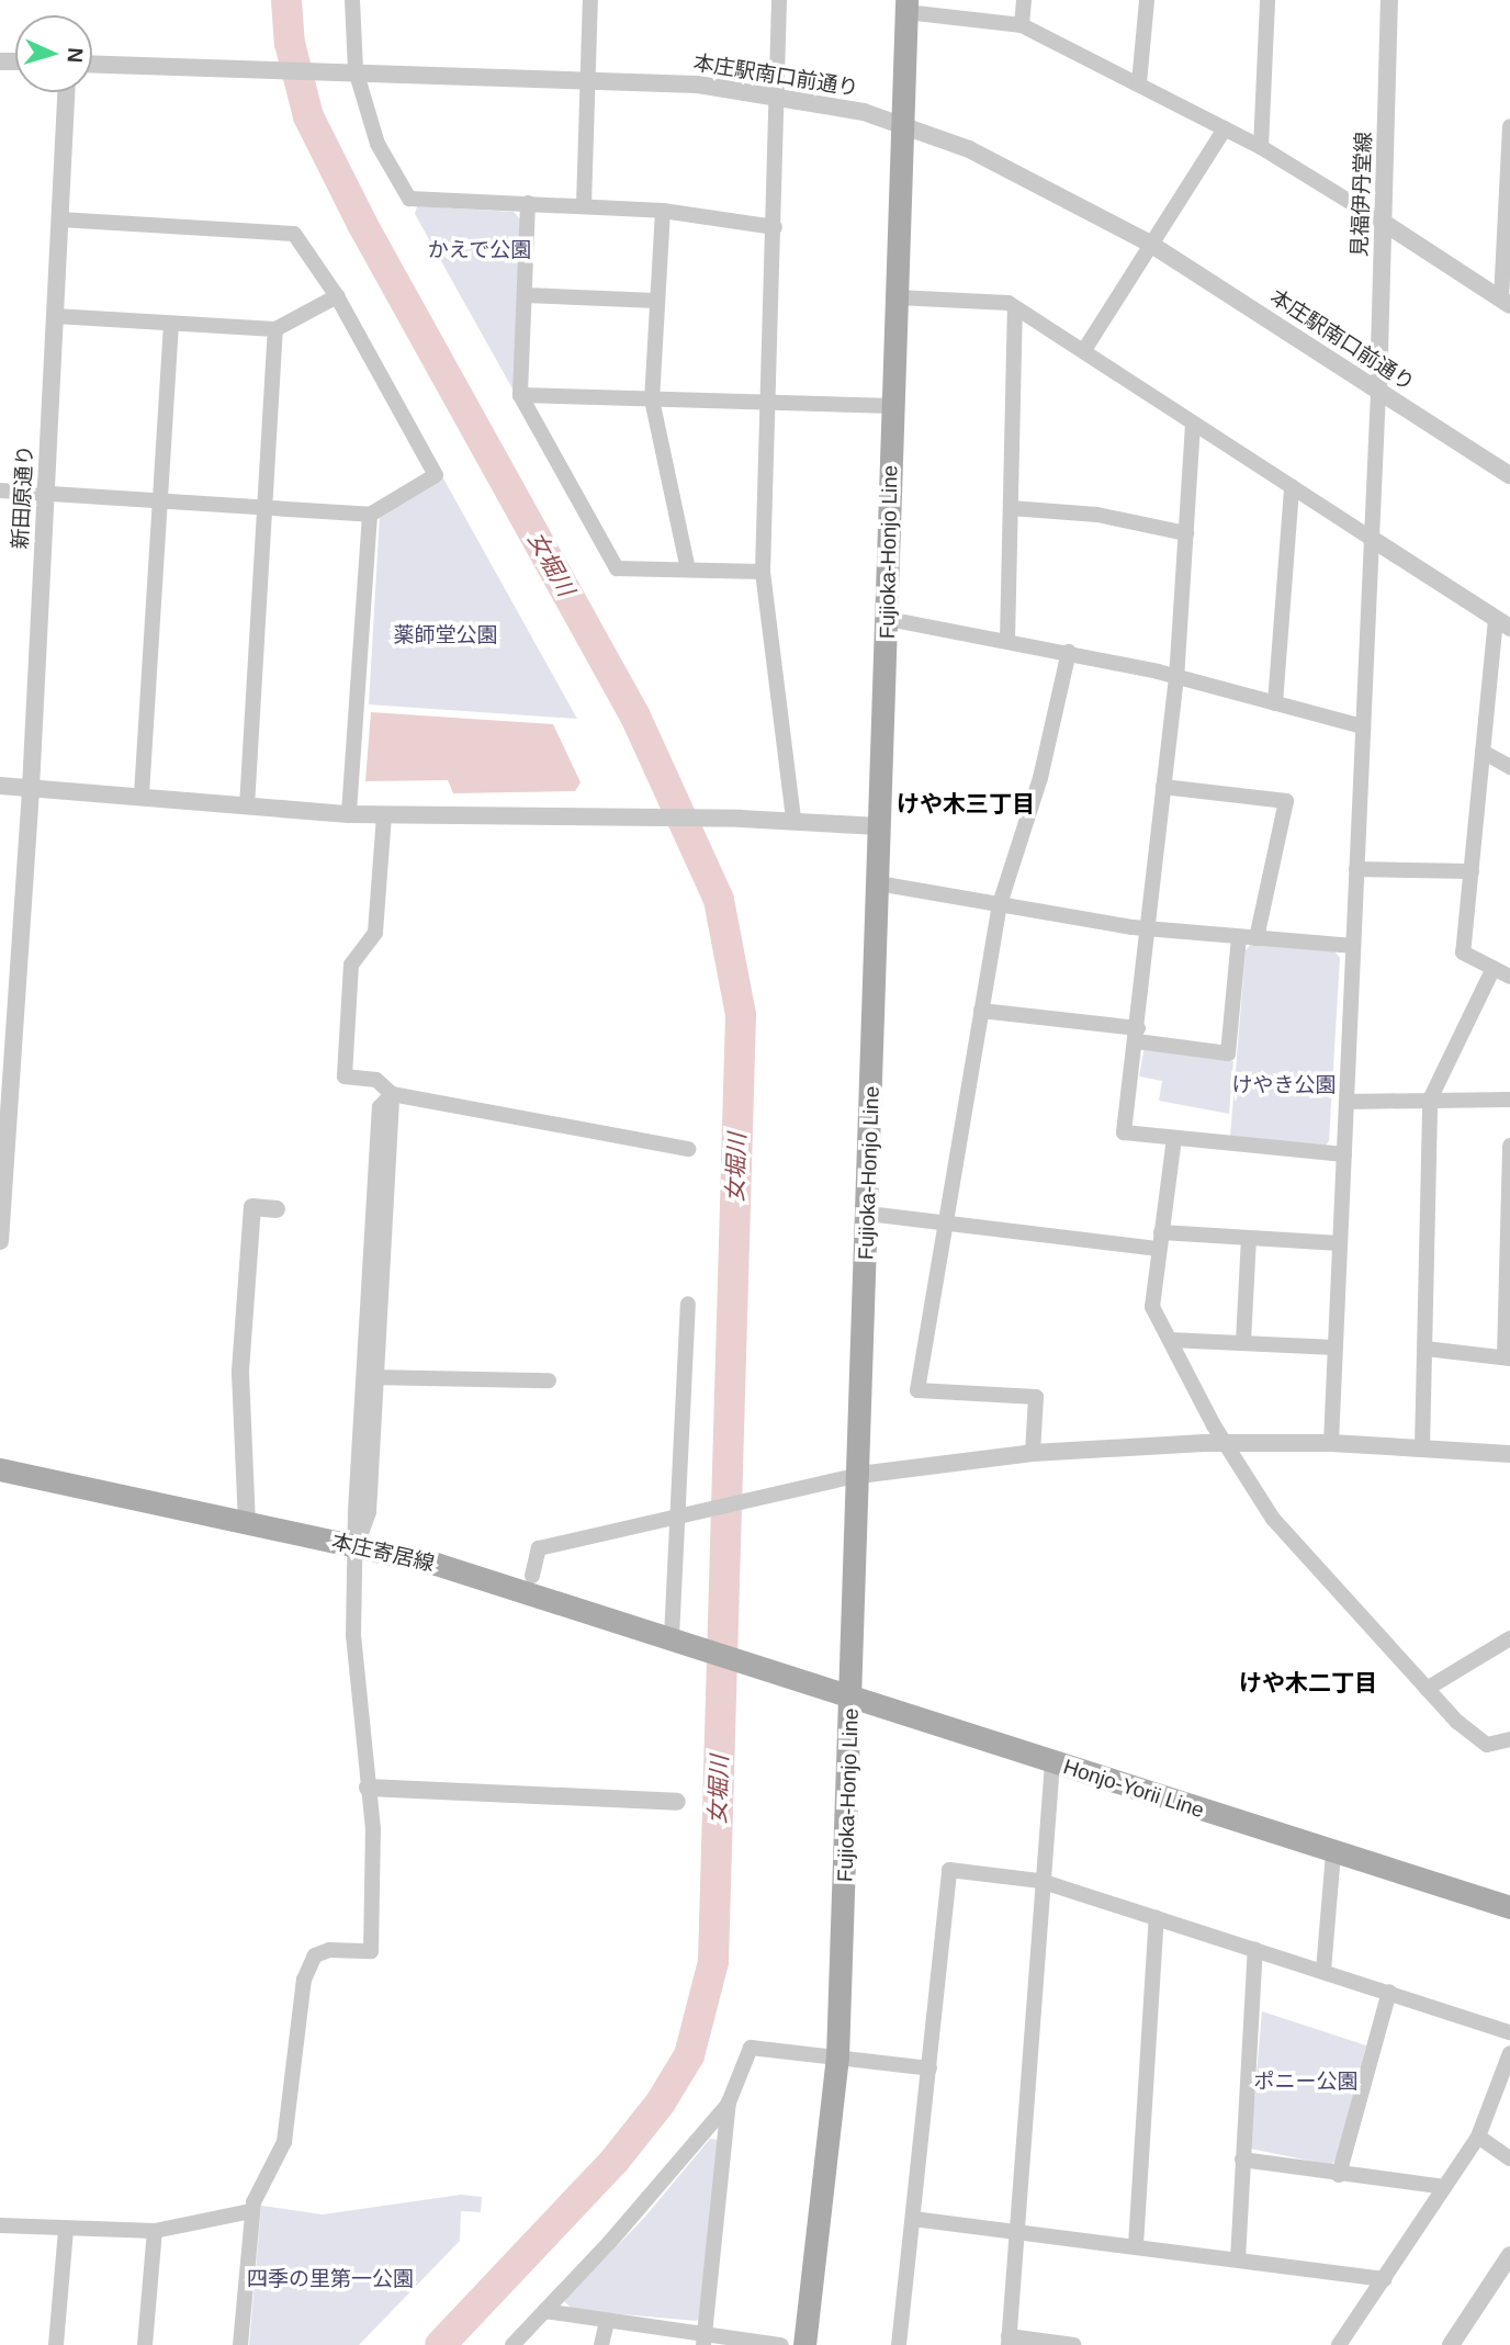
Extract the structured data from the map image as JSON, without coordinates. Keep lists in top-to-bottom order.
{
  "streets": {
    "main road": ["Fujioka-Honjo Line", "本庄寄居線", "Honjo-Yorii Line"],
    "street": ["本庄駅南口前通り", "見福伊丹堂線", "新田原通り"]
  },
  "crossings": [
    ["本庄駅南口前通り", "見福伊丹堂線"],
    ["本庄駅南口前通り", "Fujioka-Honjo Line"],
    ["Fujioka-Honjo Line", "Honjo-Yorii Line"],
    ["本庄寄居線", "Honjo-Yorii Line"]
  ],
  "districts": ["けや木三丁目", "けや木二丁目"],
  "water": ["女堀川"],
  "parks": [
    "かえで公園",
    "薬師堂公園",
    "けやき公園",
    "ポニー公園",
    "四季の里第一公園"
  ],
  "north": "right"
}
